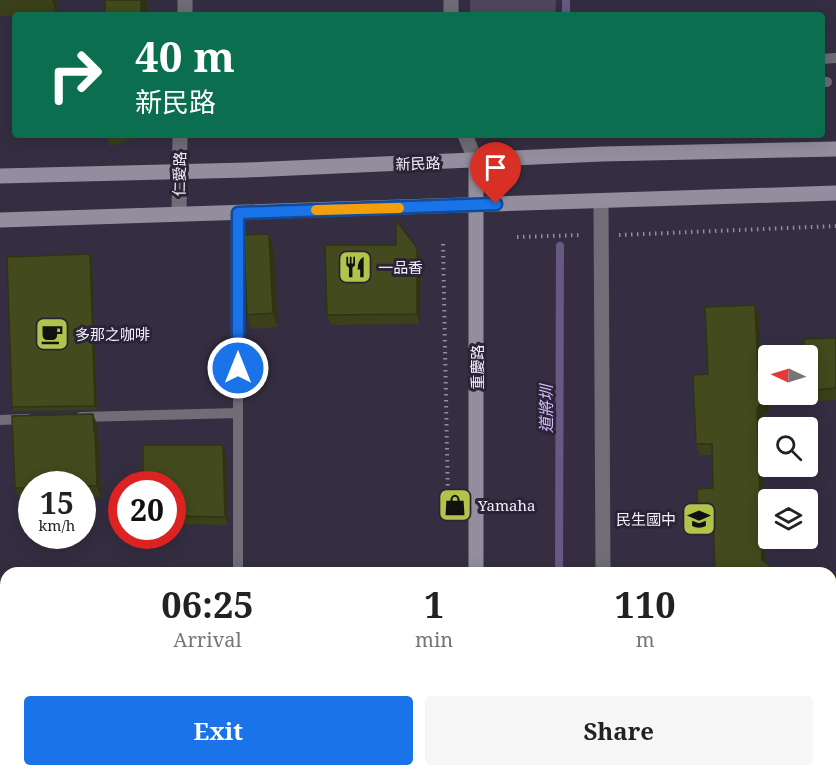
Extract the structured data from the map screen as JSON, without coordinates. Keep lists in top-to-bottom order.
{
  "streets": {
    "street": ["新民路", "仁愛路", "重慶路"]
  },
  "crossings": [
    ["新民路", "仁愛路"],
    ["新民路", "重慶路"]
  ],
  "water": ["道將圳"],
  "places": {
    "restaurant": ["一品香"],
    "cafe": ["多那之咖啡"],
    "shop": ["Yamaha"],
    "school or university": ["民生國中"]
  },
  "north": "left",
  "page": {
    "turn": ["40 m", "新民路"],
    "speed": "15 km/h",
    "limit": "20",
    "eta": [
      "06:25",
      "Arrival",
      "1",
      "min",
      "110",
      "m"
    ],
    "buttons": ["Exit", "Share"]
  }
}
